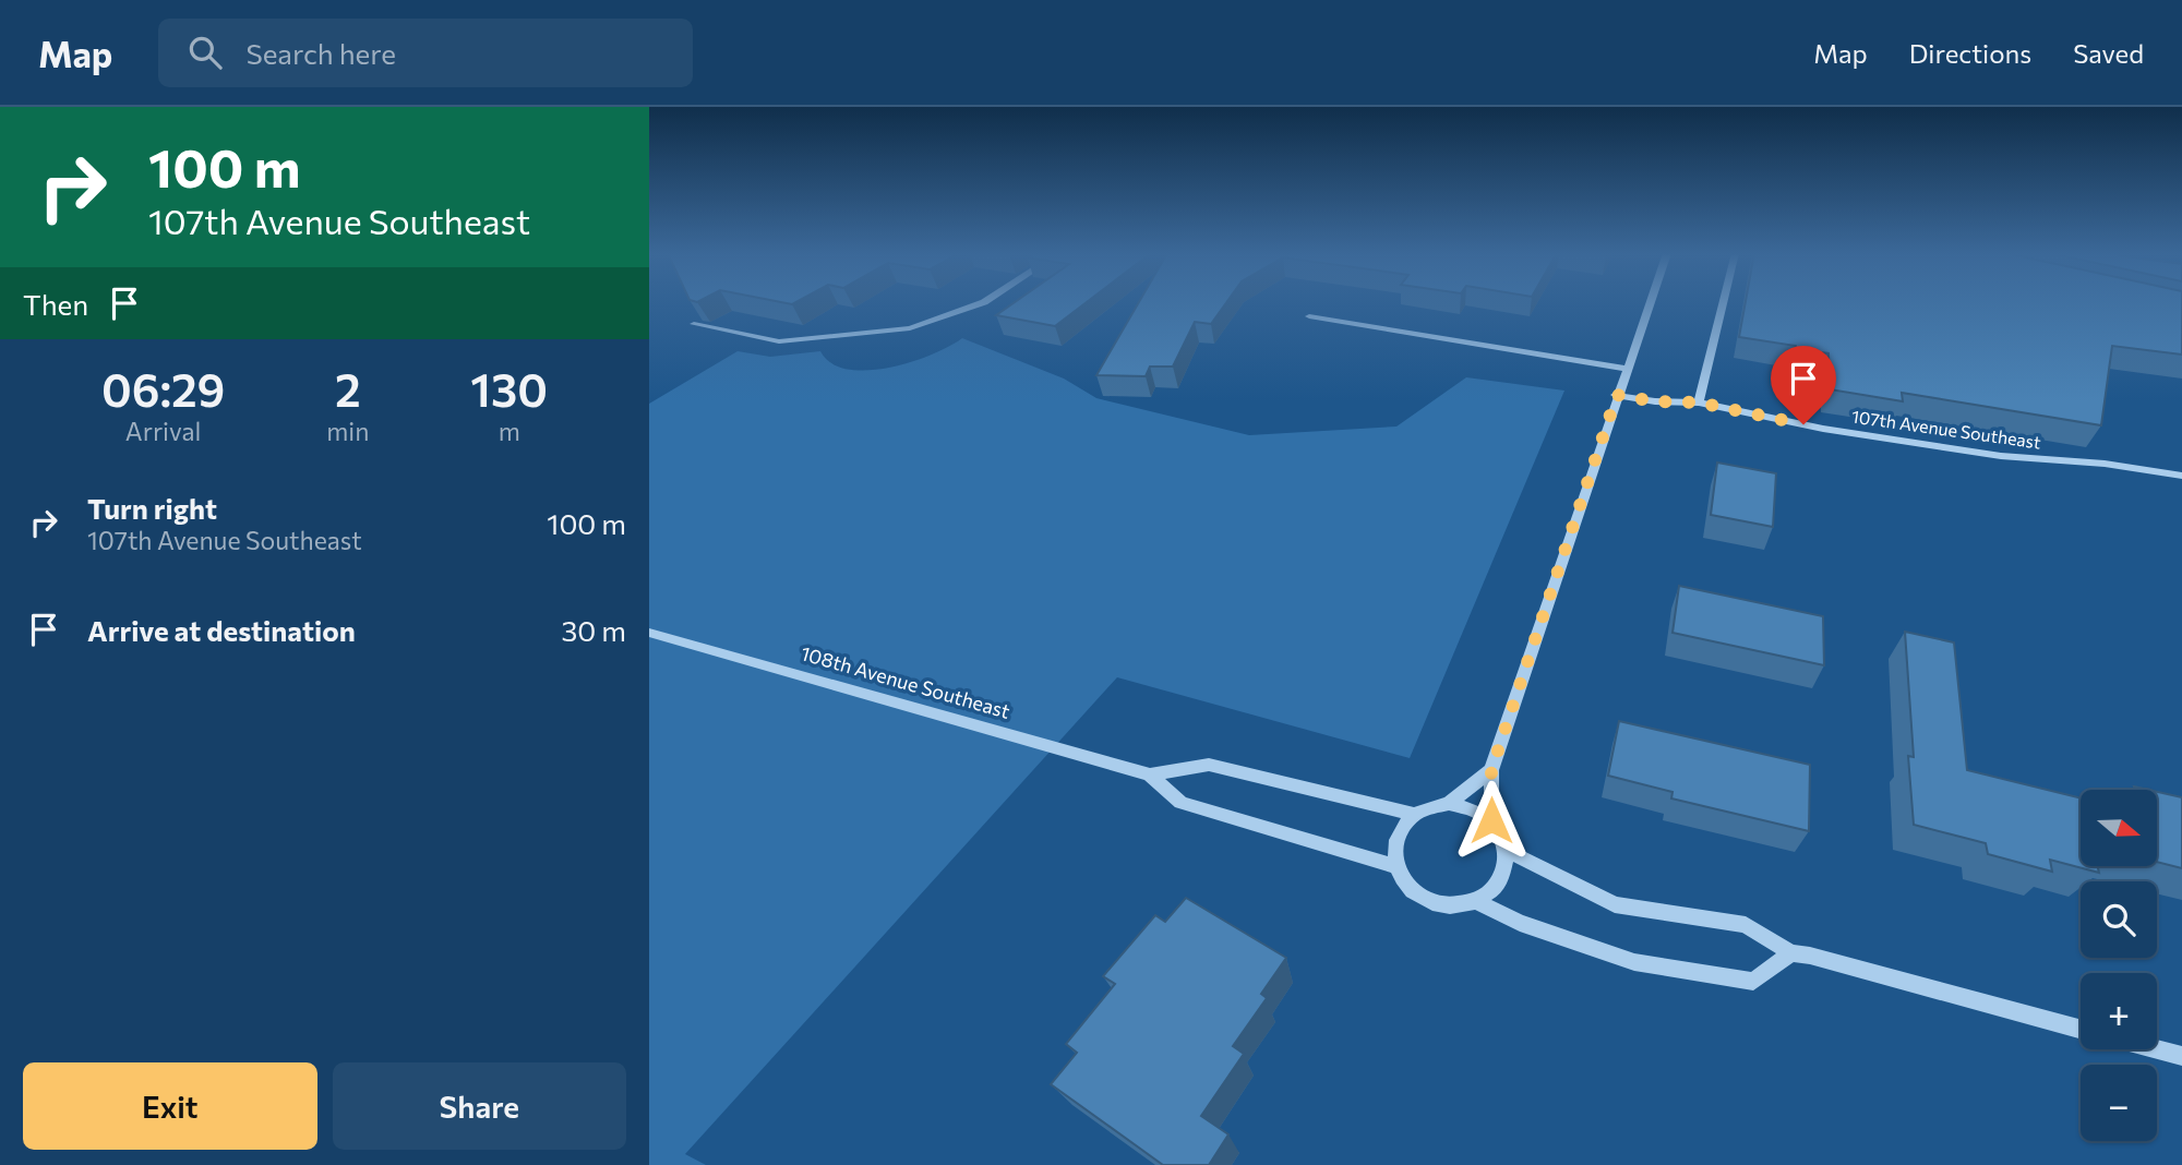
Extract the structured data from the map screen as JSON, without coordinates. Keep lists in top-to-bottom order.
{
  "streets": {
    "street": ["107th Avenue Southeast", "108th Avenue Southeast"]
  },
  "north": "right",
  "page": {
    "header": "Map",
    "search": "Search here",
    "nav": ["Map", "Directions", "Saved"],
    "turn": ["100 m", "107th Avenue Southeast"],
    "then": "Then",
    "eta": [
      "06:29",
      "Arrival",
      "2",
      "min",
      "130",
      "m"
    ],
    "list": [
      {
        "name": "Turn right",
        "note": "107th Avenue Southeast",
        "value": "100 m"
      },
      {
        "name": "Arrive at destination",
        "value": "30 m"
      }
    ],
    "map_buttons": ["+", "−"],
    "buttons": ["Exit", "Share"]
  }
}
